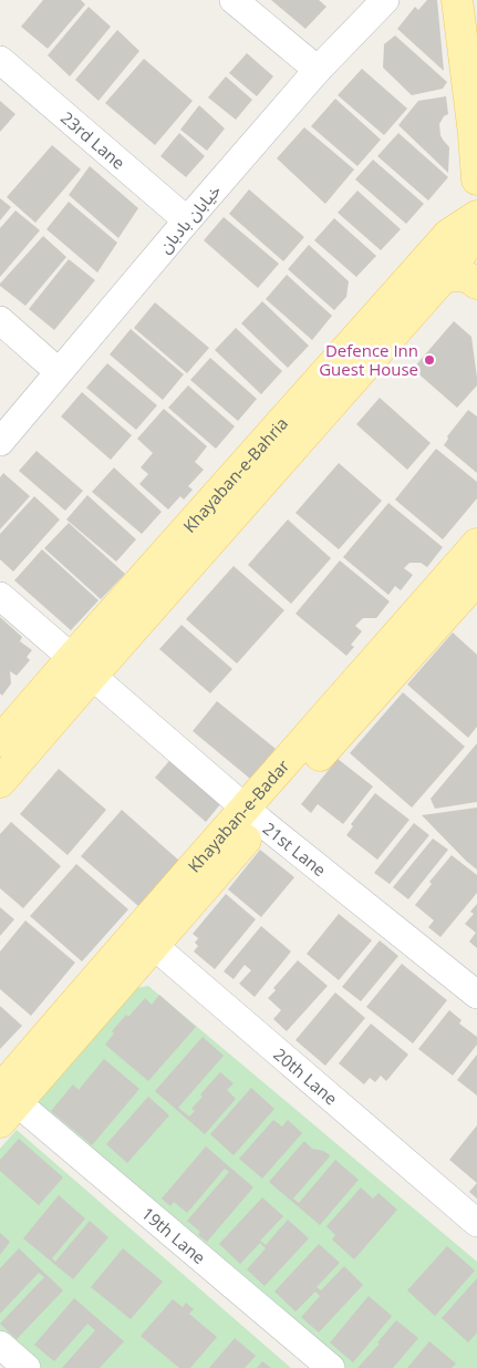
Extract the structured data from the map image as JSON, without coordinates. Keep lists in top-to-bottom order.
{
  "streets": {
    "main road": ["Khayaban-e-Bahria", "Khayaban-e-Badar"],
    "street": [
      "23rd Lane",
      "خیابان بادبان",
      "21st Lane",
      "20th Lane",
      "19th Lane"
    ]
  },
  "crossings": [
    ["23rd Lane", "خیابان بادبان"],
    ["Khayaban-e-Bahria", "21st Lane"],
    ["Khayaban-e-Badar", "21st Lane"],
    ["Khayaban-e-Badar", "20th Lane"],
    ["Khayaban-e-Badar", "19th Lane"]
  ],
  "places": ["Defence Inn Guest House"]
}
